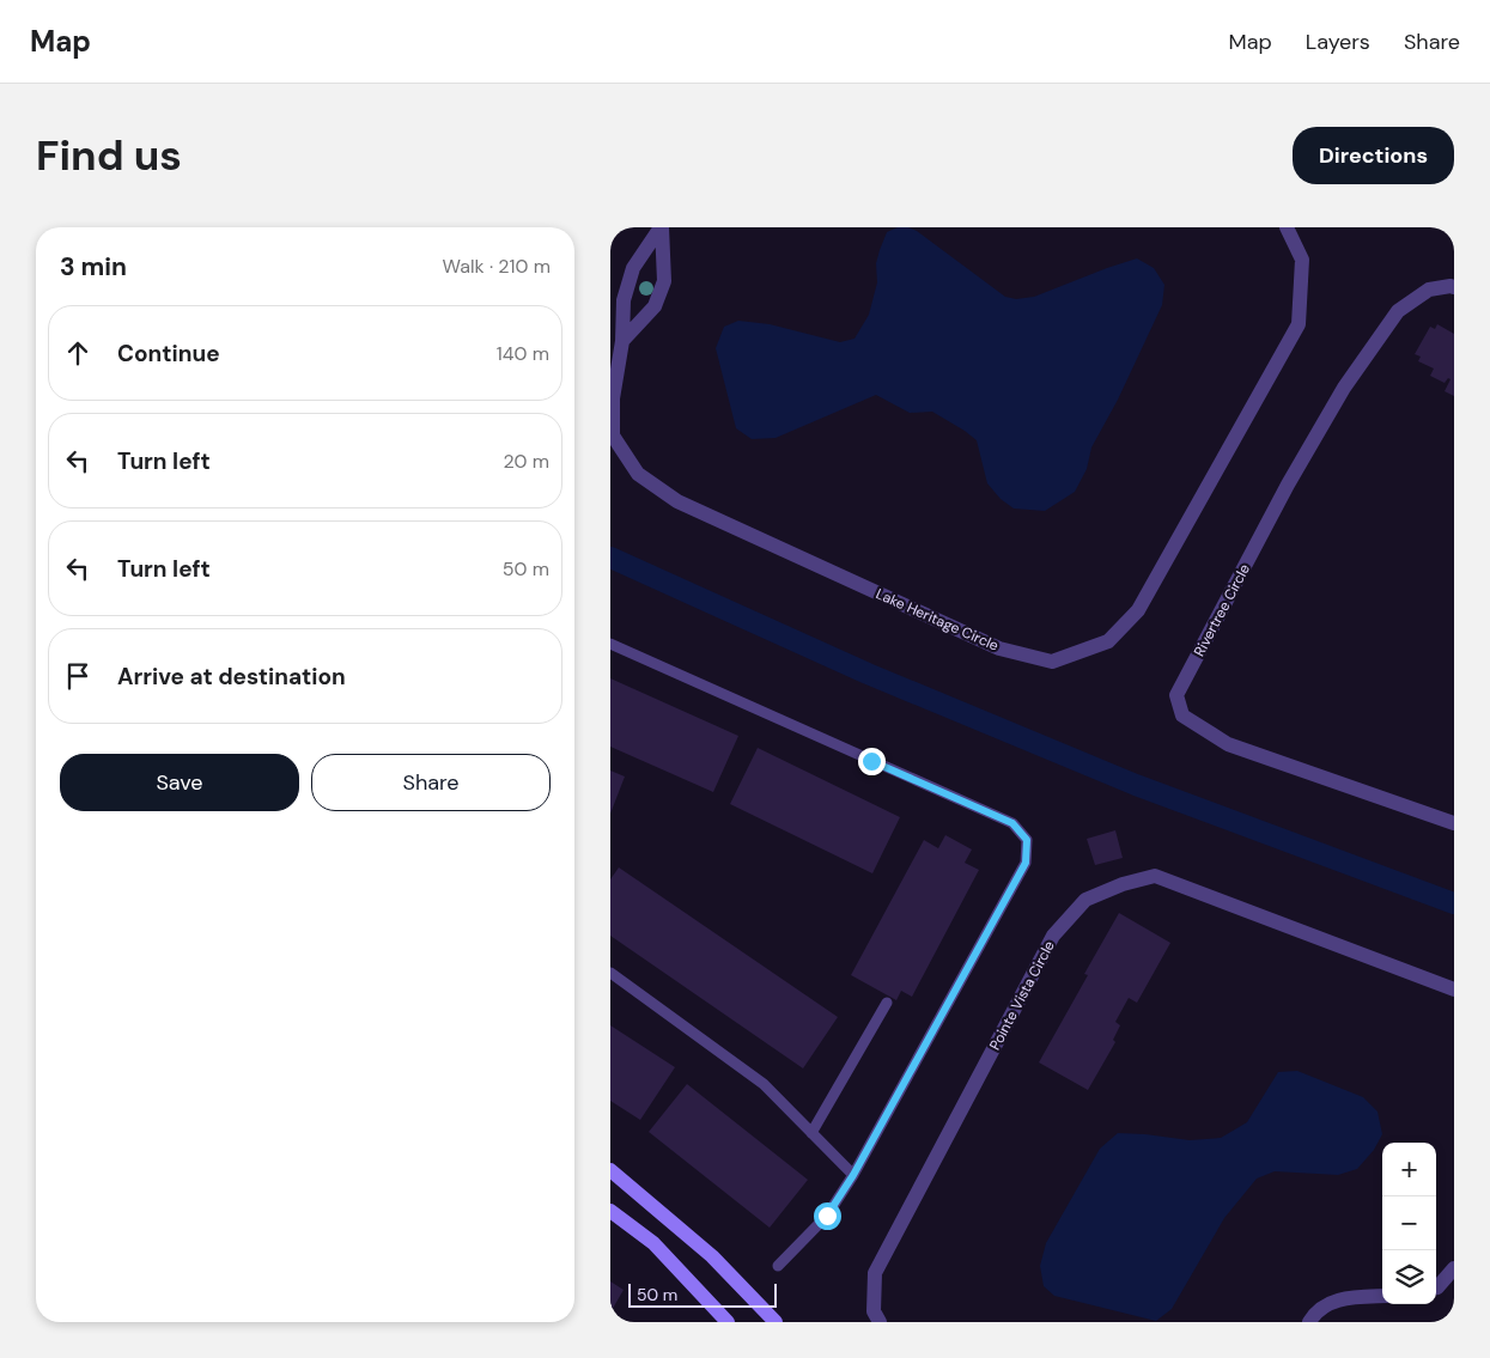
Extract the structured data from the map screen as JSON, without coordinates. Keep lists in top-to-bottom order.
{
  "streets": {
    "street": ["Rivertree Circle", "Lake Heritage Circle", "Pointe Vista Circle"]
  },
  "scale_bar": "50 m",
  "page": {
    "header": "Map",
    "nav": ["Map", "Layers", "Share"],
    "buttons": [
      "Directions",
      ["Save", "Share"]
    ],
    "title": "Find us",
    "heading": ["3 min", "Walk · 210 m"],
    "list": [
      ["Continue", "140 m"],
      ["Turn left", "20 m"],
      ["Turn left", "50 m"],
      "Arrive at destination"
    ],
    "map_buttons": ["+", "−"],
    "scale": "50 m"
  }
}
